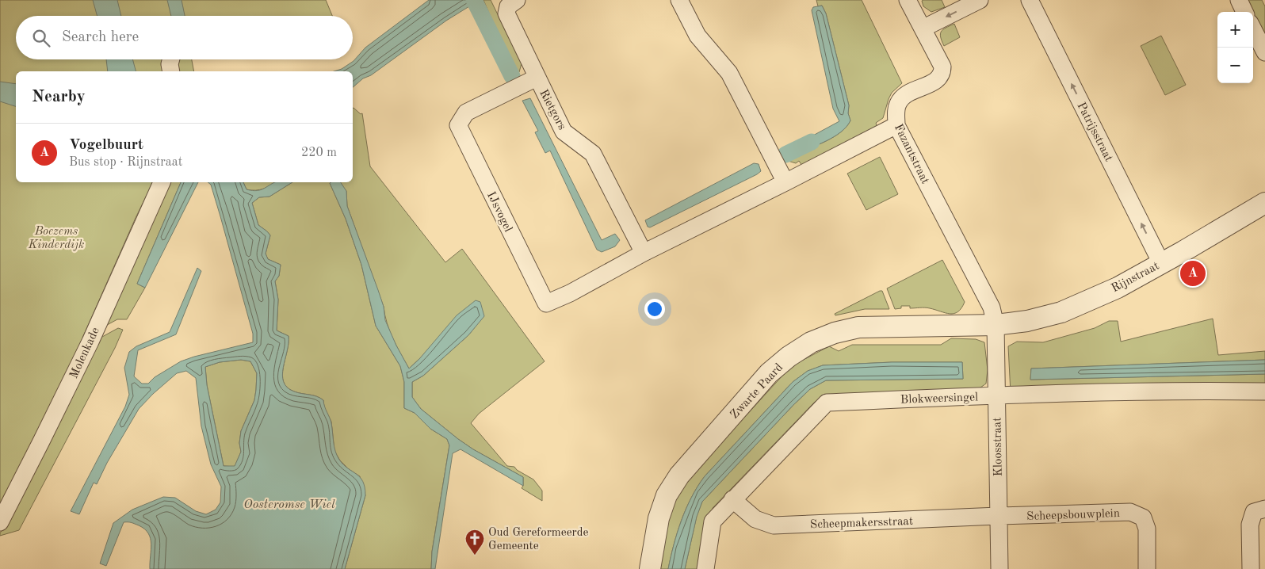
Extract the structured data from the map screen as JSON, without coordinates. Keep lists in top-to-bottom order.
{
  "streets": {
    "street": [
      "Rietgors",
      "Patrijsstraat",
      "Fazantstraat",
      "IJsvogel",
      "Rijnstraat",
      "Molenkade",
      "Zwarte Paard",
      "Blokweersingel",
      "Kloosstraat",
      "Scheepsbouwplein",
      "Scheepmakersstraat"
    ]
  },
  "crossings": [
    ["Rietgors", "IJsvogel"],
    ["Patrijsstraat", "Rijnstraat"],
    ["Fazantstraat", "Rijnstraat"],
    ["Fazantstraat", "Zwarte Paard"],
    ["Fazantstraat", "Kloosstraat"],
    ["Rijnstraat", "Zwarte Paard"],
    ["Rijnstraat", "Kloosstraat"],
    ["Zwarte Paard", "Kloosstraat"],
    ["Blokweersingel", "Kloosstraat"],
    ["Blokweersingel", "Scheepmakersstraat"],
    ["Kloosstraat", "Scheepsbouwplein"],
    ["Kloosstraat", "Scheepmakersstraat"],
    ["Scheepsbouwplein", "Scheepmakersstraat"]
  ],
  "one_way": ["Patrijsstraat"],
  "water": ["Oosteromse Wiel"],
  "parks": ["Boezems Kinderdijk"],
  "places": {
    "church": ["Oud Gereformeerde Gemeente"]
  },
  "page": {
    "map_buttons": ["+", "−"],
    "search": "Search here",
    "heading": "Nearby",
    "list": [
      {
        "mark": "A",
        "name": "Vogelbuurt",
        "note": "Bus stop · Rijnstraat",
        "value": "220 m"
      }
    ],
    "pins": "A"
  }
}
